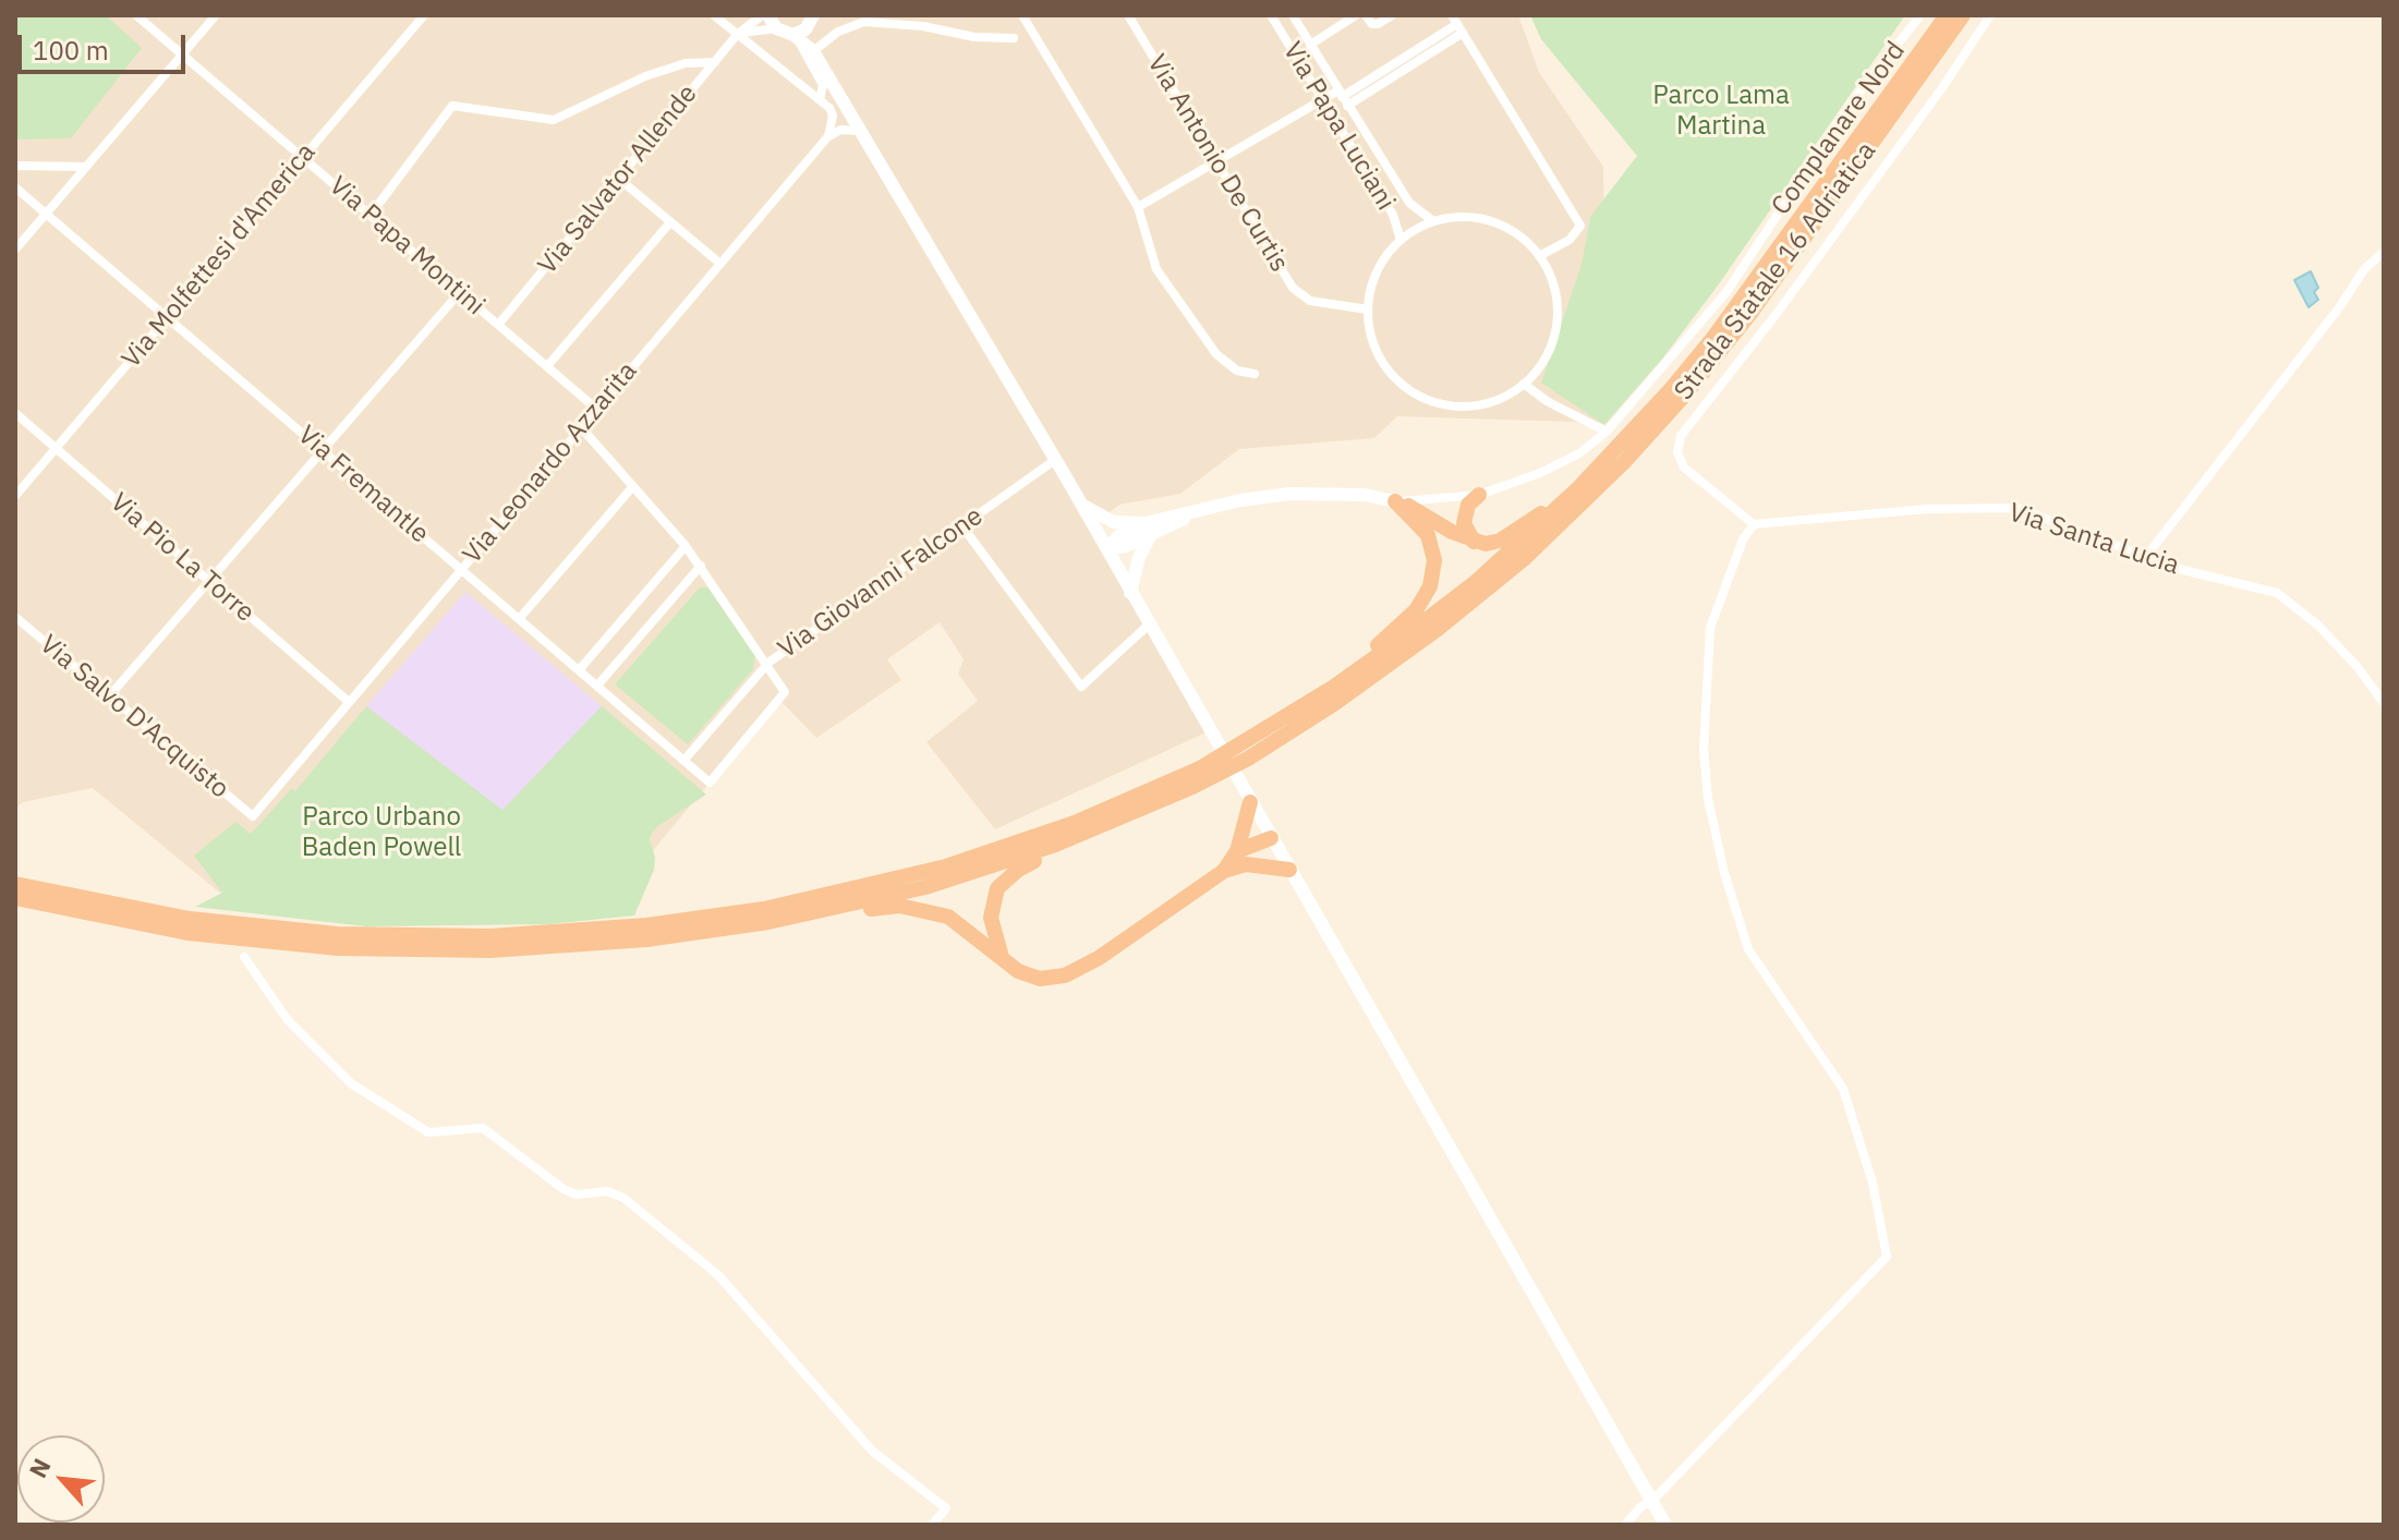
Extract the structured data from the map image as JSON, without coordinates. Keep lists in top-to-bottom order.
{
  "streets": {
    "highway": ["Strada Statale 16 Adriatica"],
    "street": [
      "Via Papa Luciani",
      "Complanare Nord",
      "Via Antonio De Curtis",
      "Via Salvator Allende",
      "Via Papa Montini",
      "Via Molfettesi d'America",
      "Via Leonardo Azzarita",
      "Via Fremantle",
      "Via Santa Lucia",
      "Via Pio La Torre",
      "Via Giovanni Falcone",
      "Via Salvo D'Acquisto"
    ]
  },
  "crossings": [
    ["Via Papa Luciani", "Via Antonio De Curtis"],
    ["Via Salvator Allende", "Via Papa Montini"],
    ["Via Papa Montini", "Via Molfettesi d'America"],
    ["Via Papa Montini", "Via Leonardo Azzarita"],
    ["Via Molfettesi d'America", "Via Fremantle"],
    ["Via Molfettesi d'America", "Via Pio La Torre"],
    ["Via Leonardo Azzarita", "Via Fremantle"],
    ["Via Leonardo Azzarita", "Via Pio La Torre"],
    ["Via Leonardo Azzarita", "Via Salvo D'Acquisto"],
    ["Via Fremantle", "Via Giovanni Falcone"]
  ],
  "parks": ["Parco Lama Martina", "Parco Urbano Baden Powell"],
  "scale_bar": "100 m",
  "north": "top left"
}
